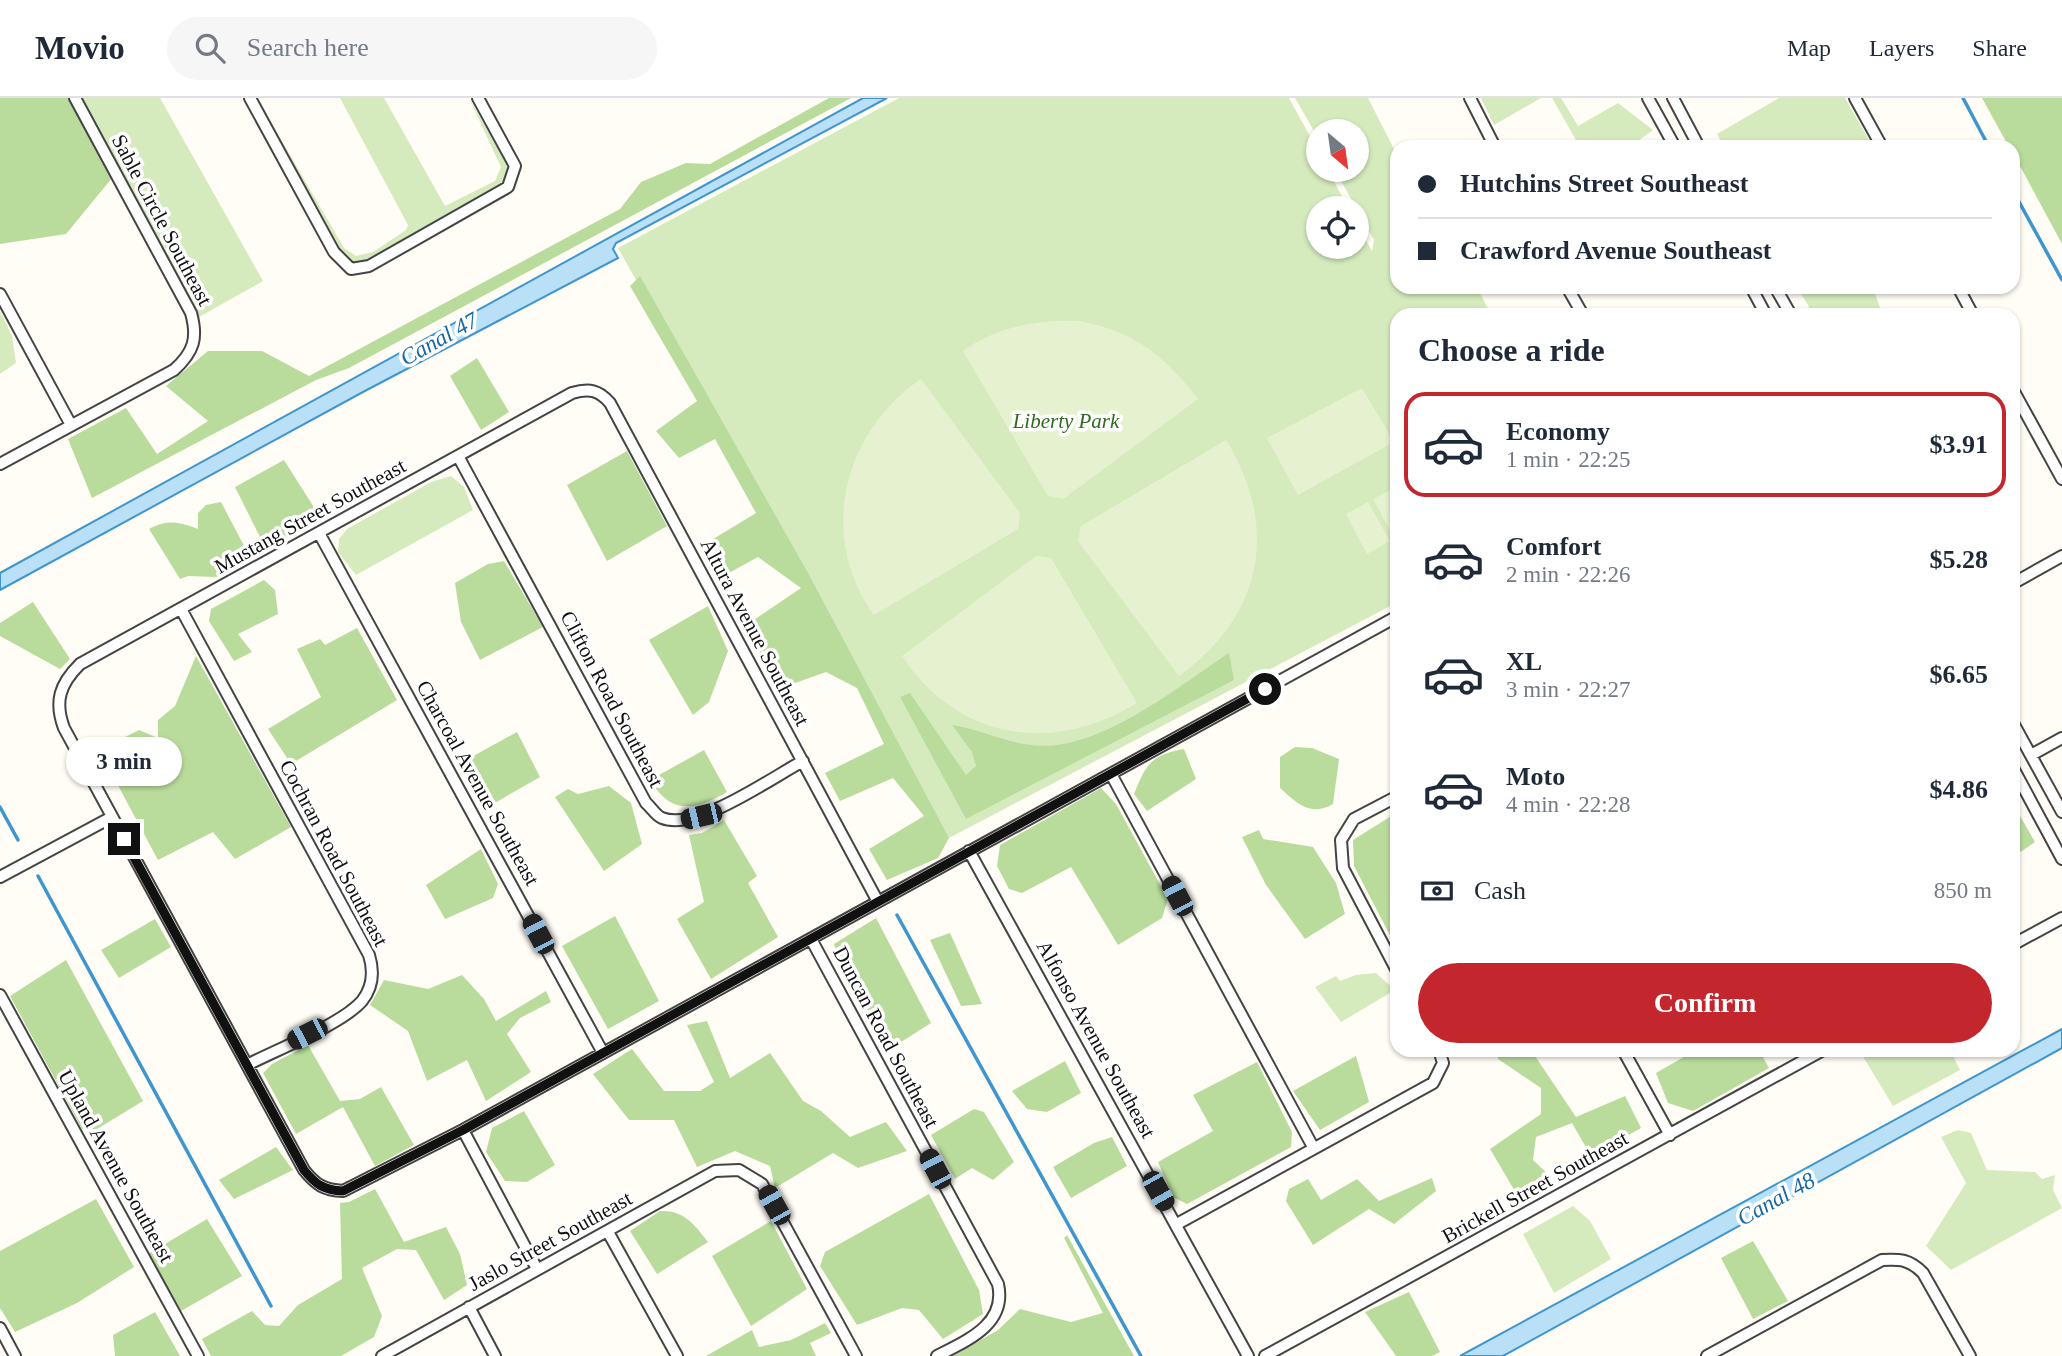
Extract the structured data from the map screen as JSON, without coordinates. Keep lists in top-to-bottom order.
{
  "streets": {
    "street": [
      "Sable Circle Southeast",
      "Mustang Street Southeast",
      "Altura Avenue Southeast",
      "Clifton Road Southeast",
      "Charcoal Avenue Southeast",
      "Cochran Road Southeast",
      "Duncan Road Southeast",
      "Alfonso Avenue Southeast",
      "Upland Avenue Southeast",
      "Brickell Street Southeast",
      "Jaslo Street Southeast"
    ]
  },
  "crossings": [
    ["Mustang Street Southeast", "Altura Avenue Southeast"],
    ["Mustang Street Southeast", "Clifton Road Southeast"],
    ["Mustang Street Southeast", "Charcoal Avenue Southeast"],
    ["Mustang Street Southeast", "Cochran Road Southeast"],
    ["Altura Avenue Southeast", "Clifton Road Southeast"]
  ],
  "water": ["Canal 47", "Canal 48"],
  "parks": ["Liberty Park"],
  "north": "bottom right",
  "page": {
    "header": "Movio",
    "search": "Search here",
    "nav": ["Map", "Layers", "Share"],
    "banner": ["Hutchins Street Southeast", "Crawford Avenue Southeast"],
    "heading": "Choose a ride",
    "list": [
      {
        "name": "Economy",
        "note": "1 min · 22:25",
        "value": "$3.91"
      },
      {
        "name": "Comfort",
        "note": "2 min · 22:26",
        "value": "$5.28"
      },
      {
        "name": "XL",
        "note": "3 min · 22:27",
        "value": "$6.65"
      },
      {
        "name": "Moto",
        "note": "4 min · 22:28",
        "value": "$4.86"
      }
    ],
    "bubble": "3 min",
    "pay": ["Cash", "850 m"],
    "buttons": "Confirm"
  }
}
